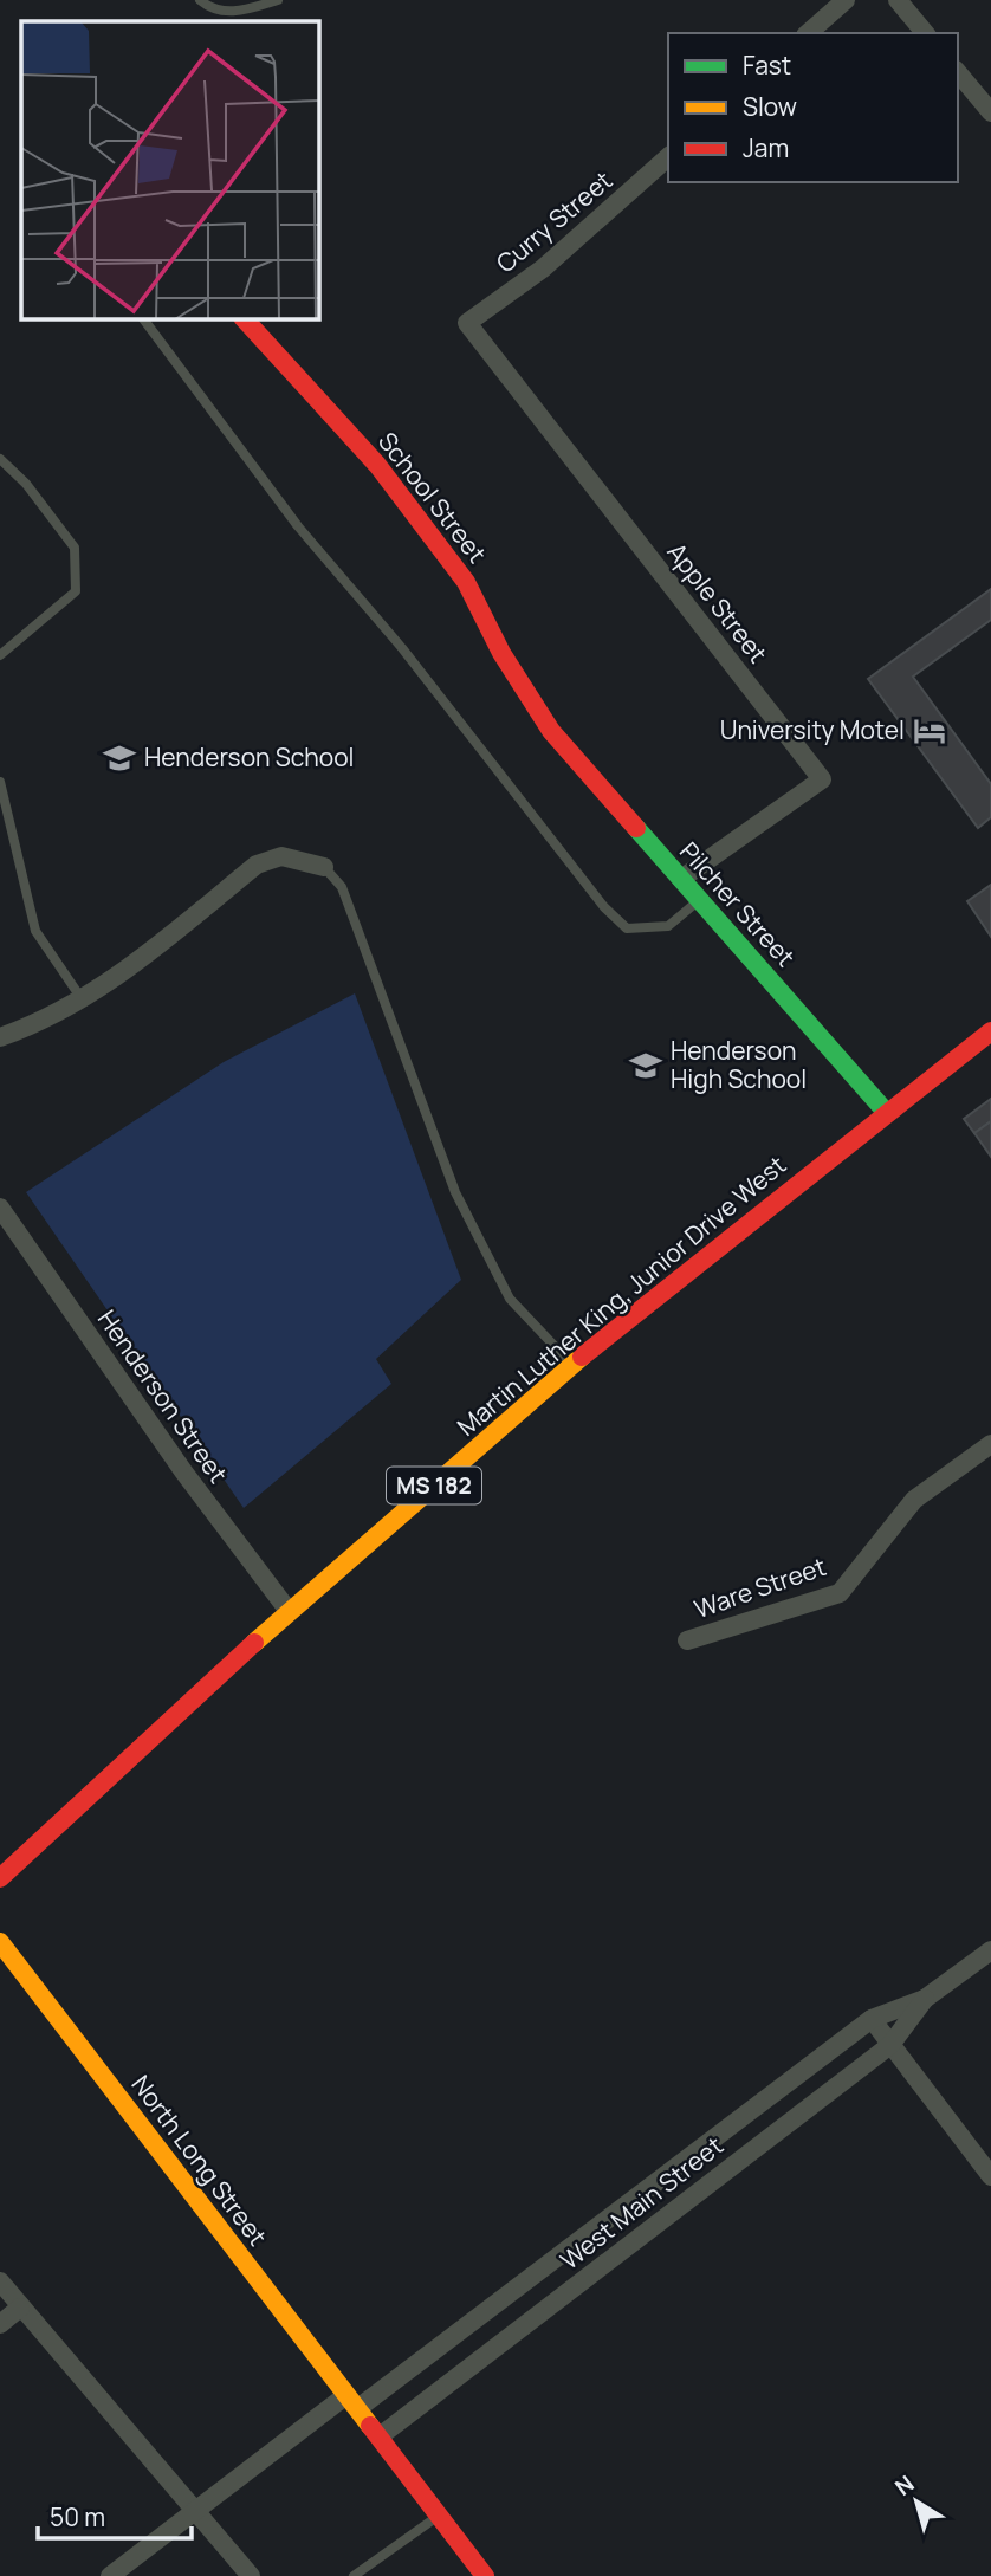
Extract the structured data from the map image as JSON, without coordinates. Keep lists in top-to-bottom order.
{
  "streets": {
    "street": [
      "Curry Street",
      "School Street",
      "Apple Street",
      "Pilcher Street",
      "Martin Luther King, Junior Drive West",
      "Henderson Street",
      "MS 182",
      "Ware Street",
      "North Long Street",
      "West Main Street"
    ]
  },
  "crossings": [
    ["Curry Street", "Apple Street"],
    ["School Street", "Pilcher Street"],
    ["Apple Street", "Pilcher Street"],
    ["Pilcher Street", "Martin Luther King, Junior Drive West"],
    ["Martin Luther King, Junior Drive West", "Henderson Street"],
    ["North Long Street", "West Main Street"]
  ],
  "places": {
    "hotel": ["University Motel"],
    "school or university": ["Henderson School", "Henderson High School"]
  },
  "legend": ["Fast", "Slow", "Jam"],
  "scale_bar": "50 m",
  "north": "top left"
}
